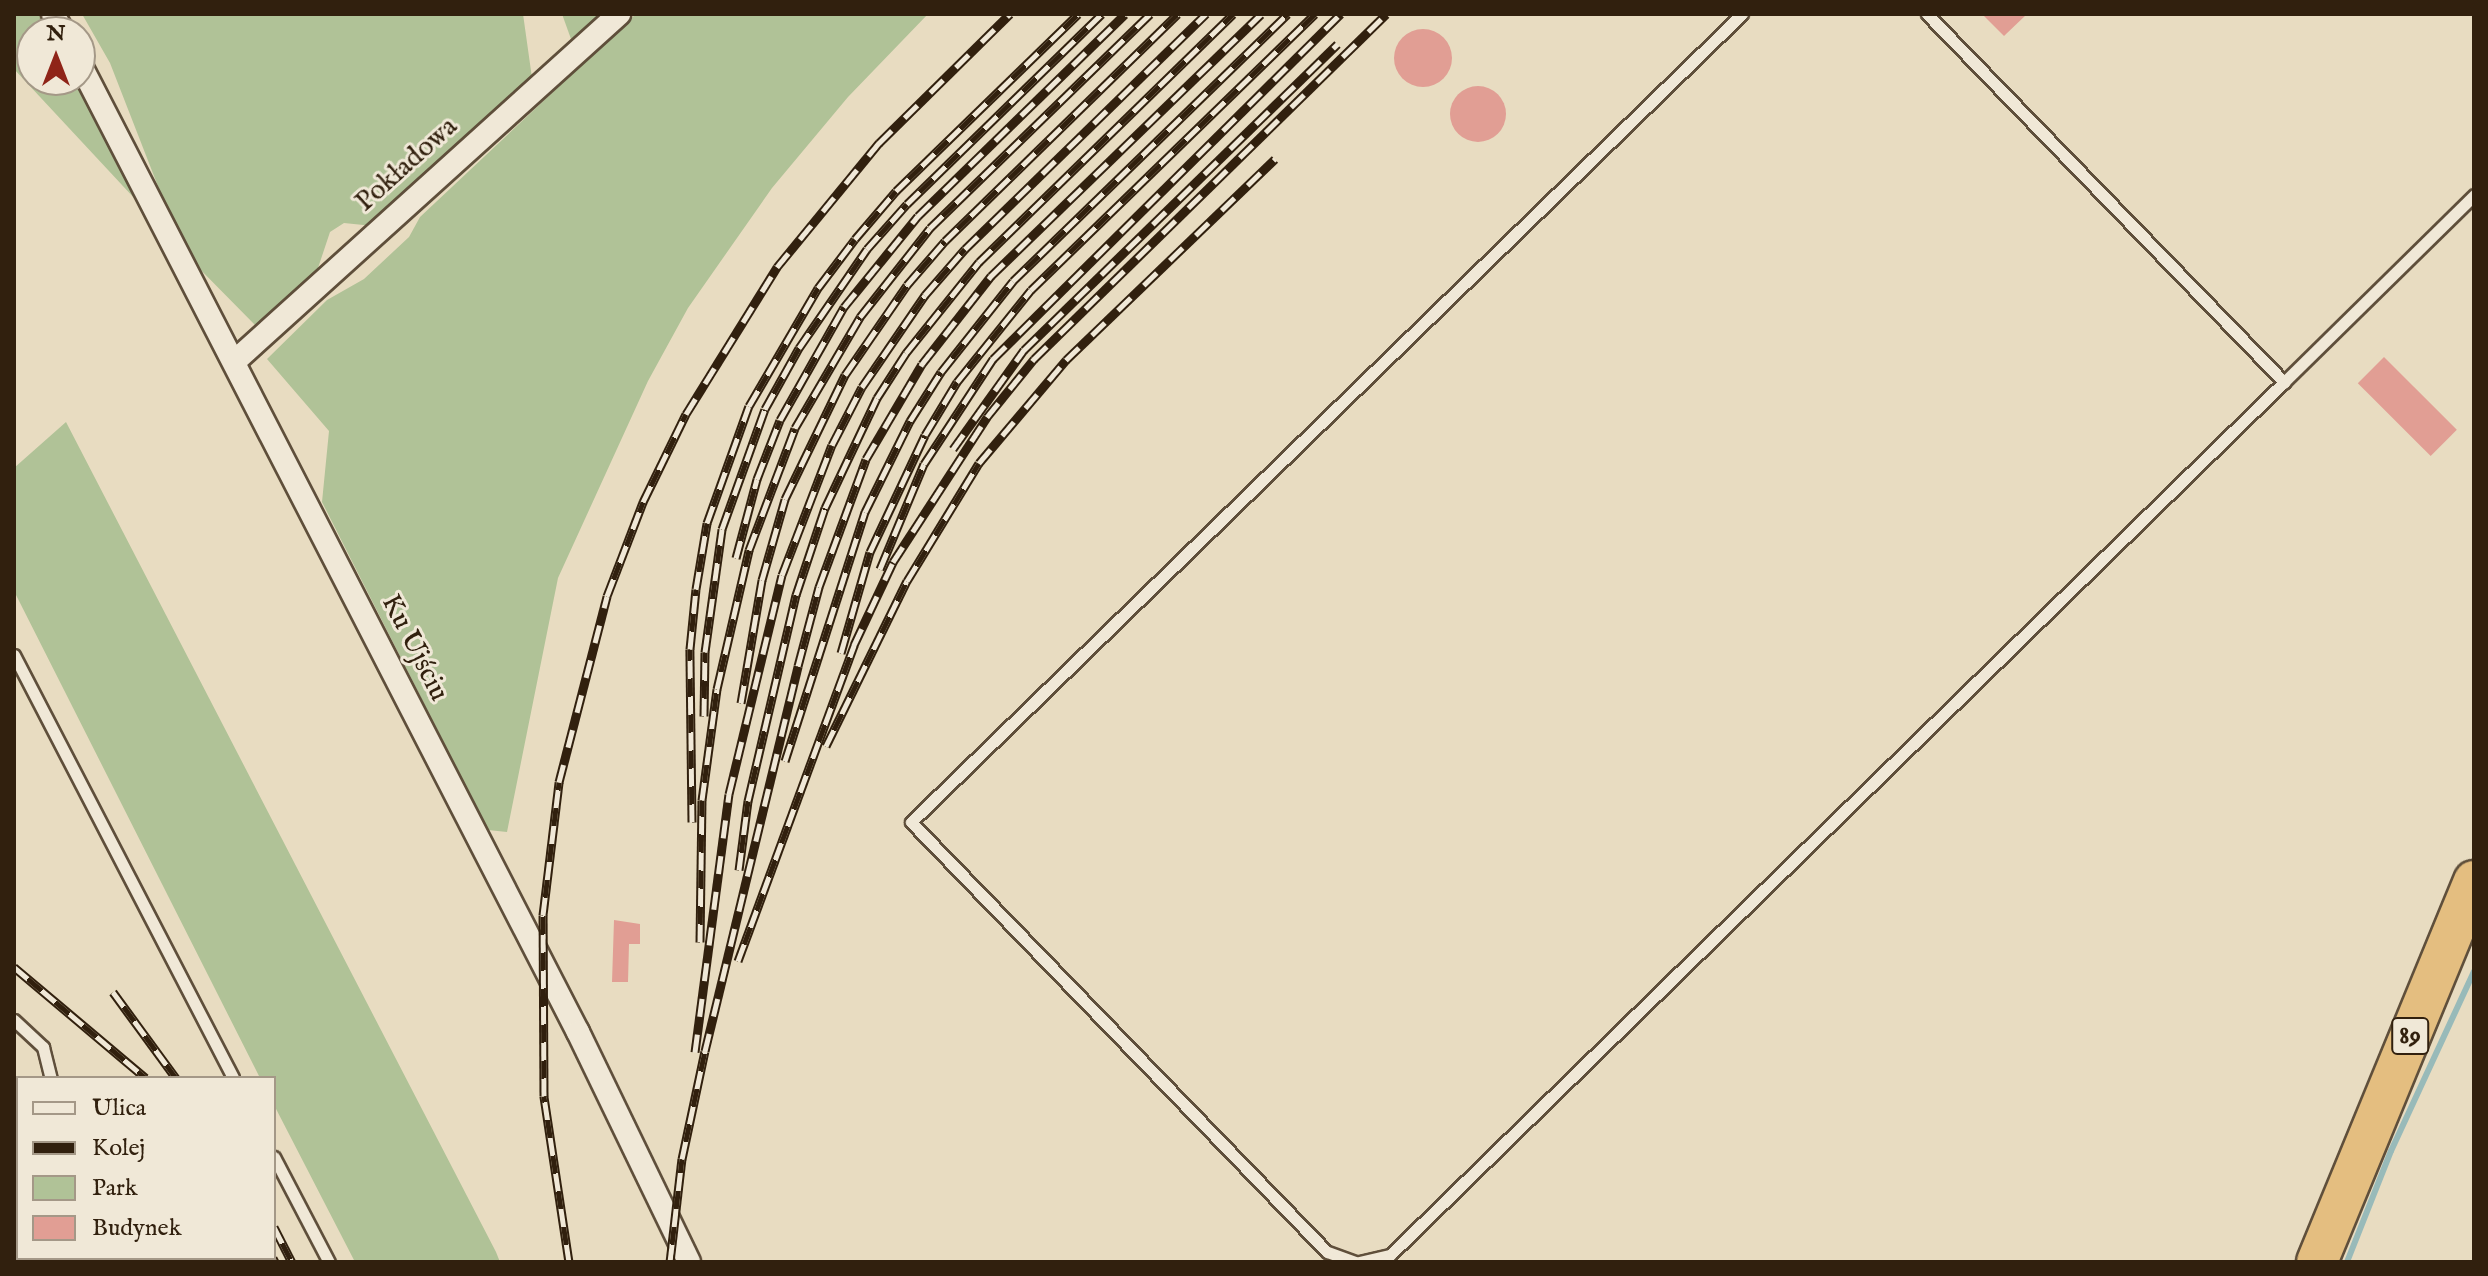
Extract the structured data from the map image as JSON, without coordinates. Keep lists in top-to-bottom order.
{
  "streets": {
    "highway": ["89"],
    "street": ["Pokładowa", "Ku Ujściu"]
  },
  "crossings": [
    ["Pokładowa", "Ku Ujściu"]
  ],
  "legend": [
    "Ulica",
    "Kolej",
    "Park",
    "Budynek"
  ],
  "north": "top"
}
